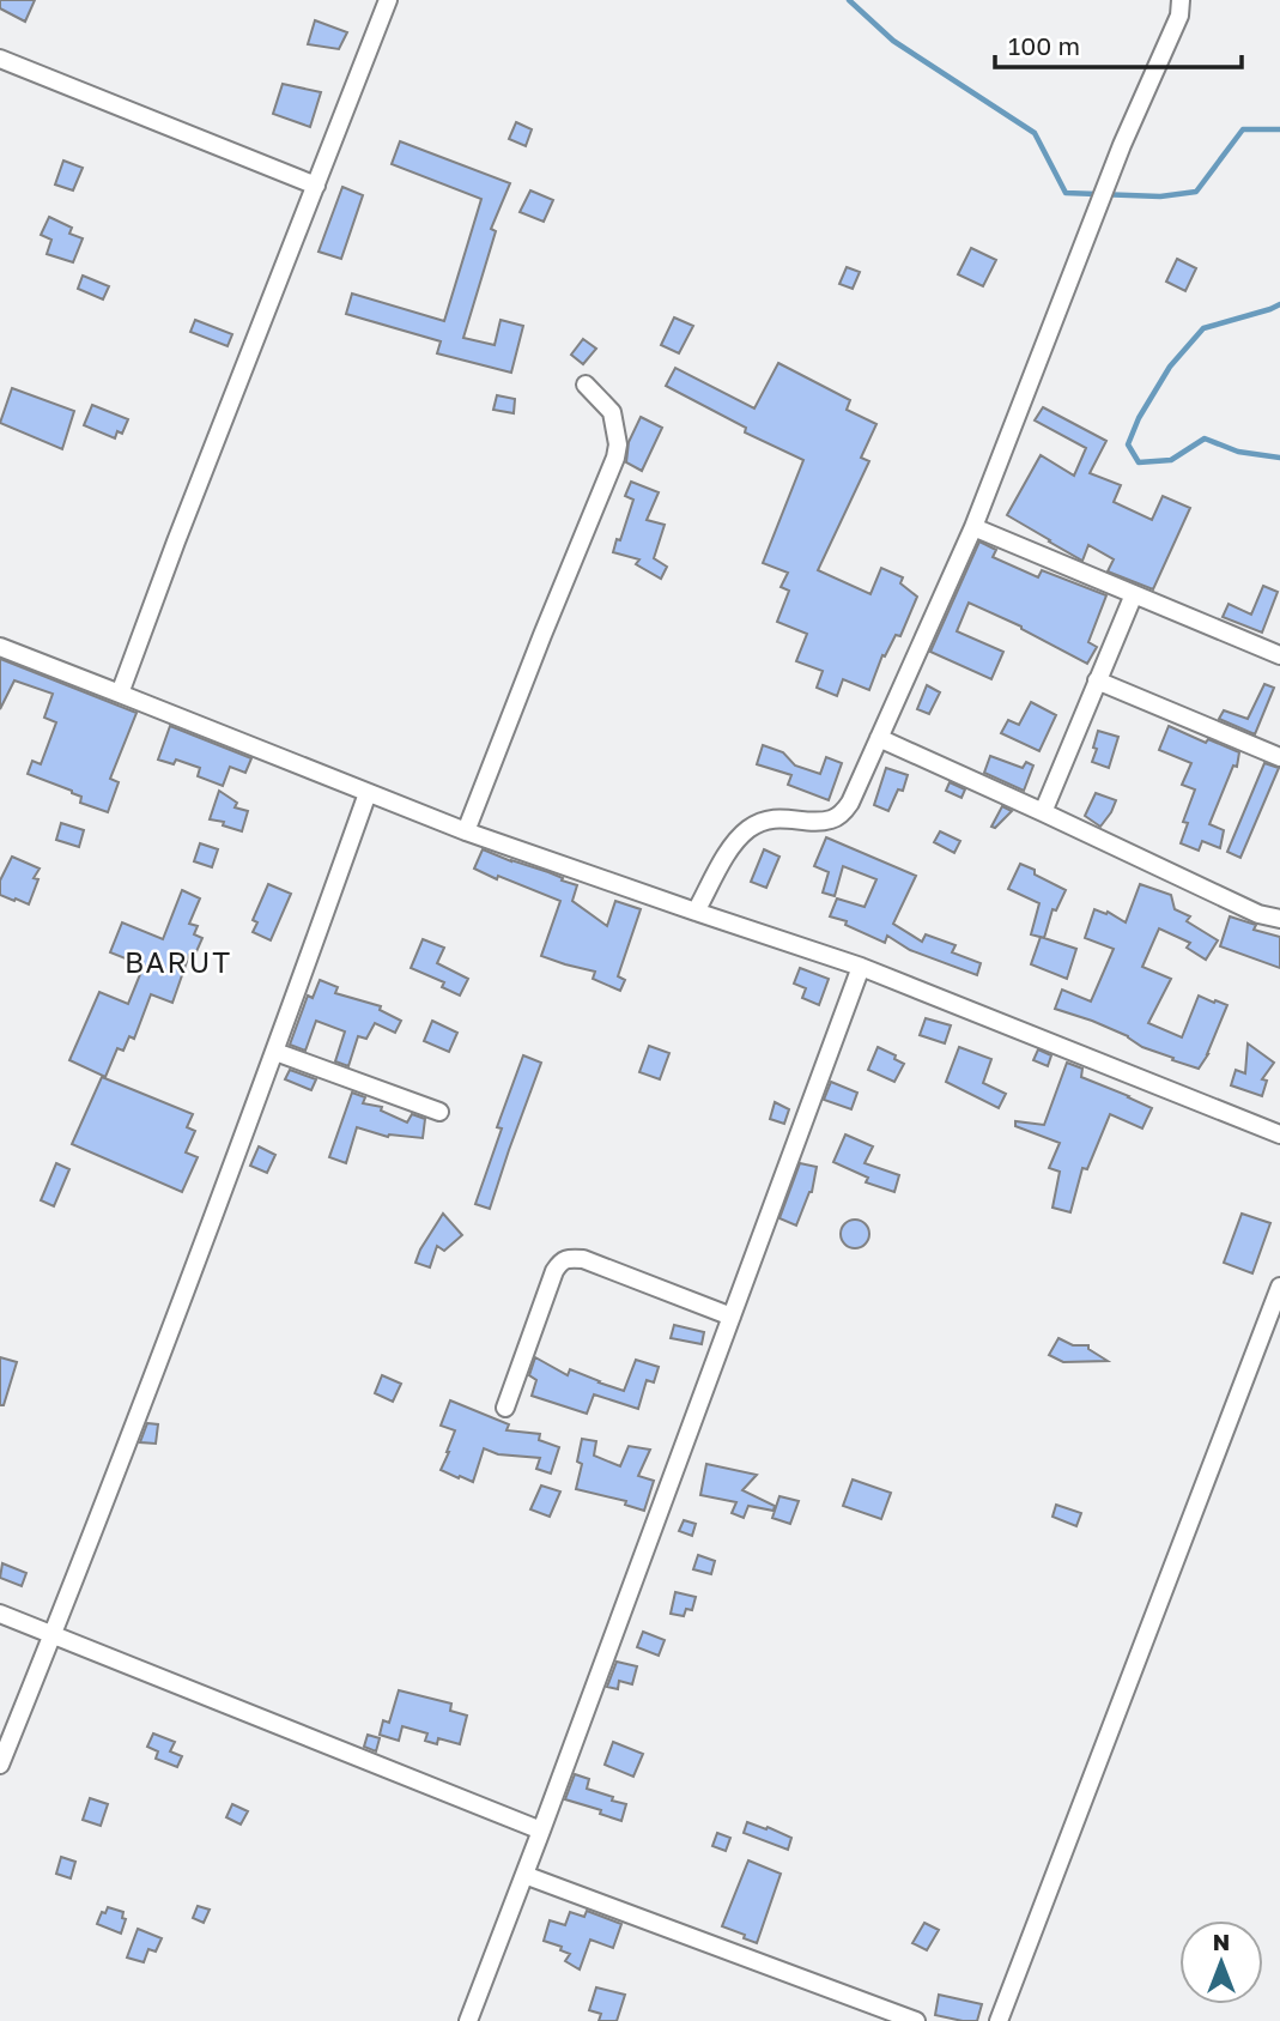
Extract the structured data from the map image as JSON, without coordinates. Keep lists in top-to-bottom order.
{
  "districts": ["BARUT"],
  "scale_bar": "100 m",
  "north": "top"
}
